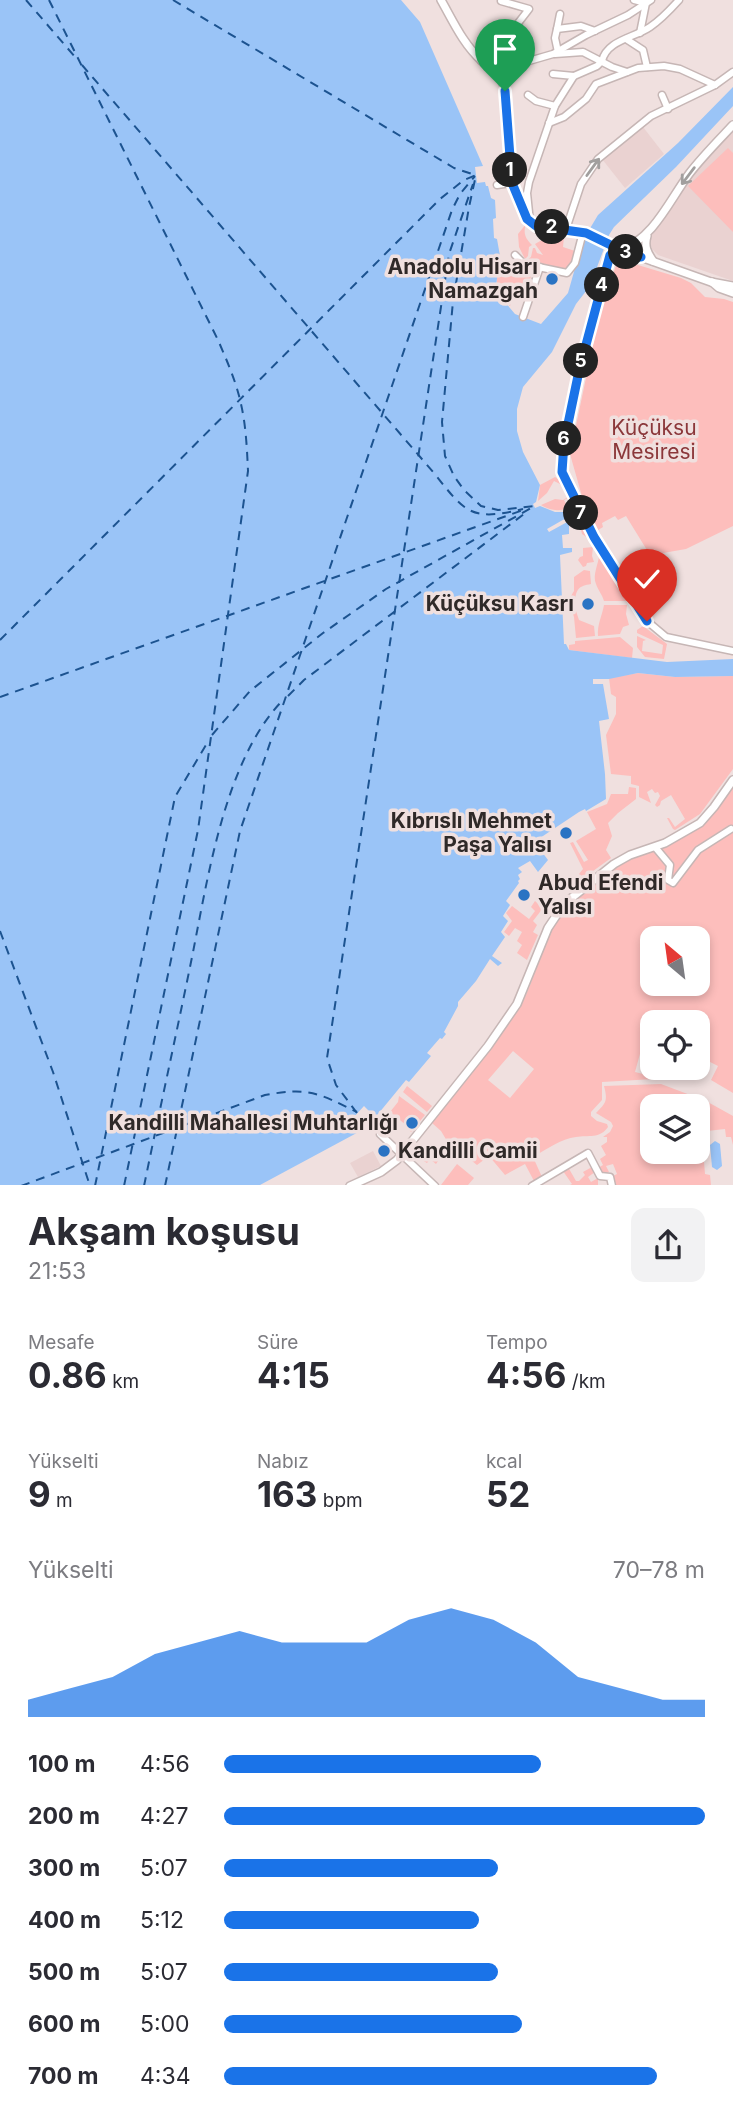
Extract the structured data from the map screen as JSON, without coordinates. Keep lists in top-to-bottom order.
{
  "parks": ["Küçüksu Mesiresi"],
  "places": [
    "Anadolu Hisarı Namazgah",
    "Küçüksu Kasrı",
    "Kıbrıslı Mehmet Paşa Yalısı",
    "Abud Efendi Yalısı",
    "Kandilli Mahallesi Muhtarlığı",
    "Kandilli Camii"
  ],
  "north": "top left",
  "page": {
    "pins": [
      "1",
      "2",
      "3",
      "4",
      "5",
      "6",
      "7"
    ],
    "heading": ["Akşam koşusu", "21:53"],
    "stats": [
      ["Mesafe", "0.86 km"],
      ["Süre", "4:15"],
      ["Tempo", "4:56 /km"],
      ["Yükselti", "9 m"],
      ["Nabız", "163 bpm"],
      ["kcal", "52"]
    ],
    "chart": ["Yükselti", "70–78 m"],
    "list": [
      {
        "name": "100 m",
        "note": "4:56"
      },
      {
        "name": "200 m",
        "note": "4:27"
      },
      {
        "name": "300 m",
        "note": "5:07"
      },
      {
        "name": "400 m",
        "note": "5:12"
      },
      {
        "name": "500 m",
        "note": "5:07"
      },
      {
        "name": "600 m",
        "note": "5:00"
      },
      {
        "name": "700 m",
        "note": "4:34"
      }
    ]
  }
}
